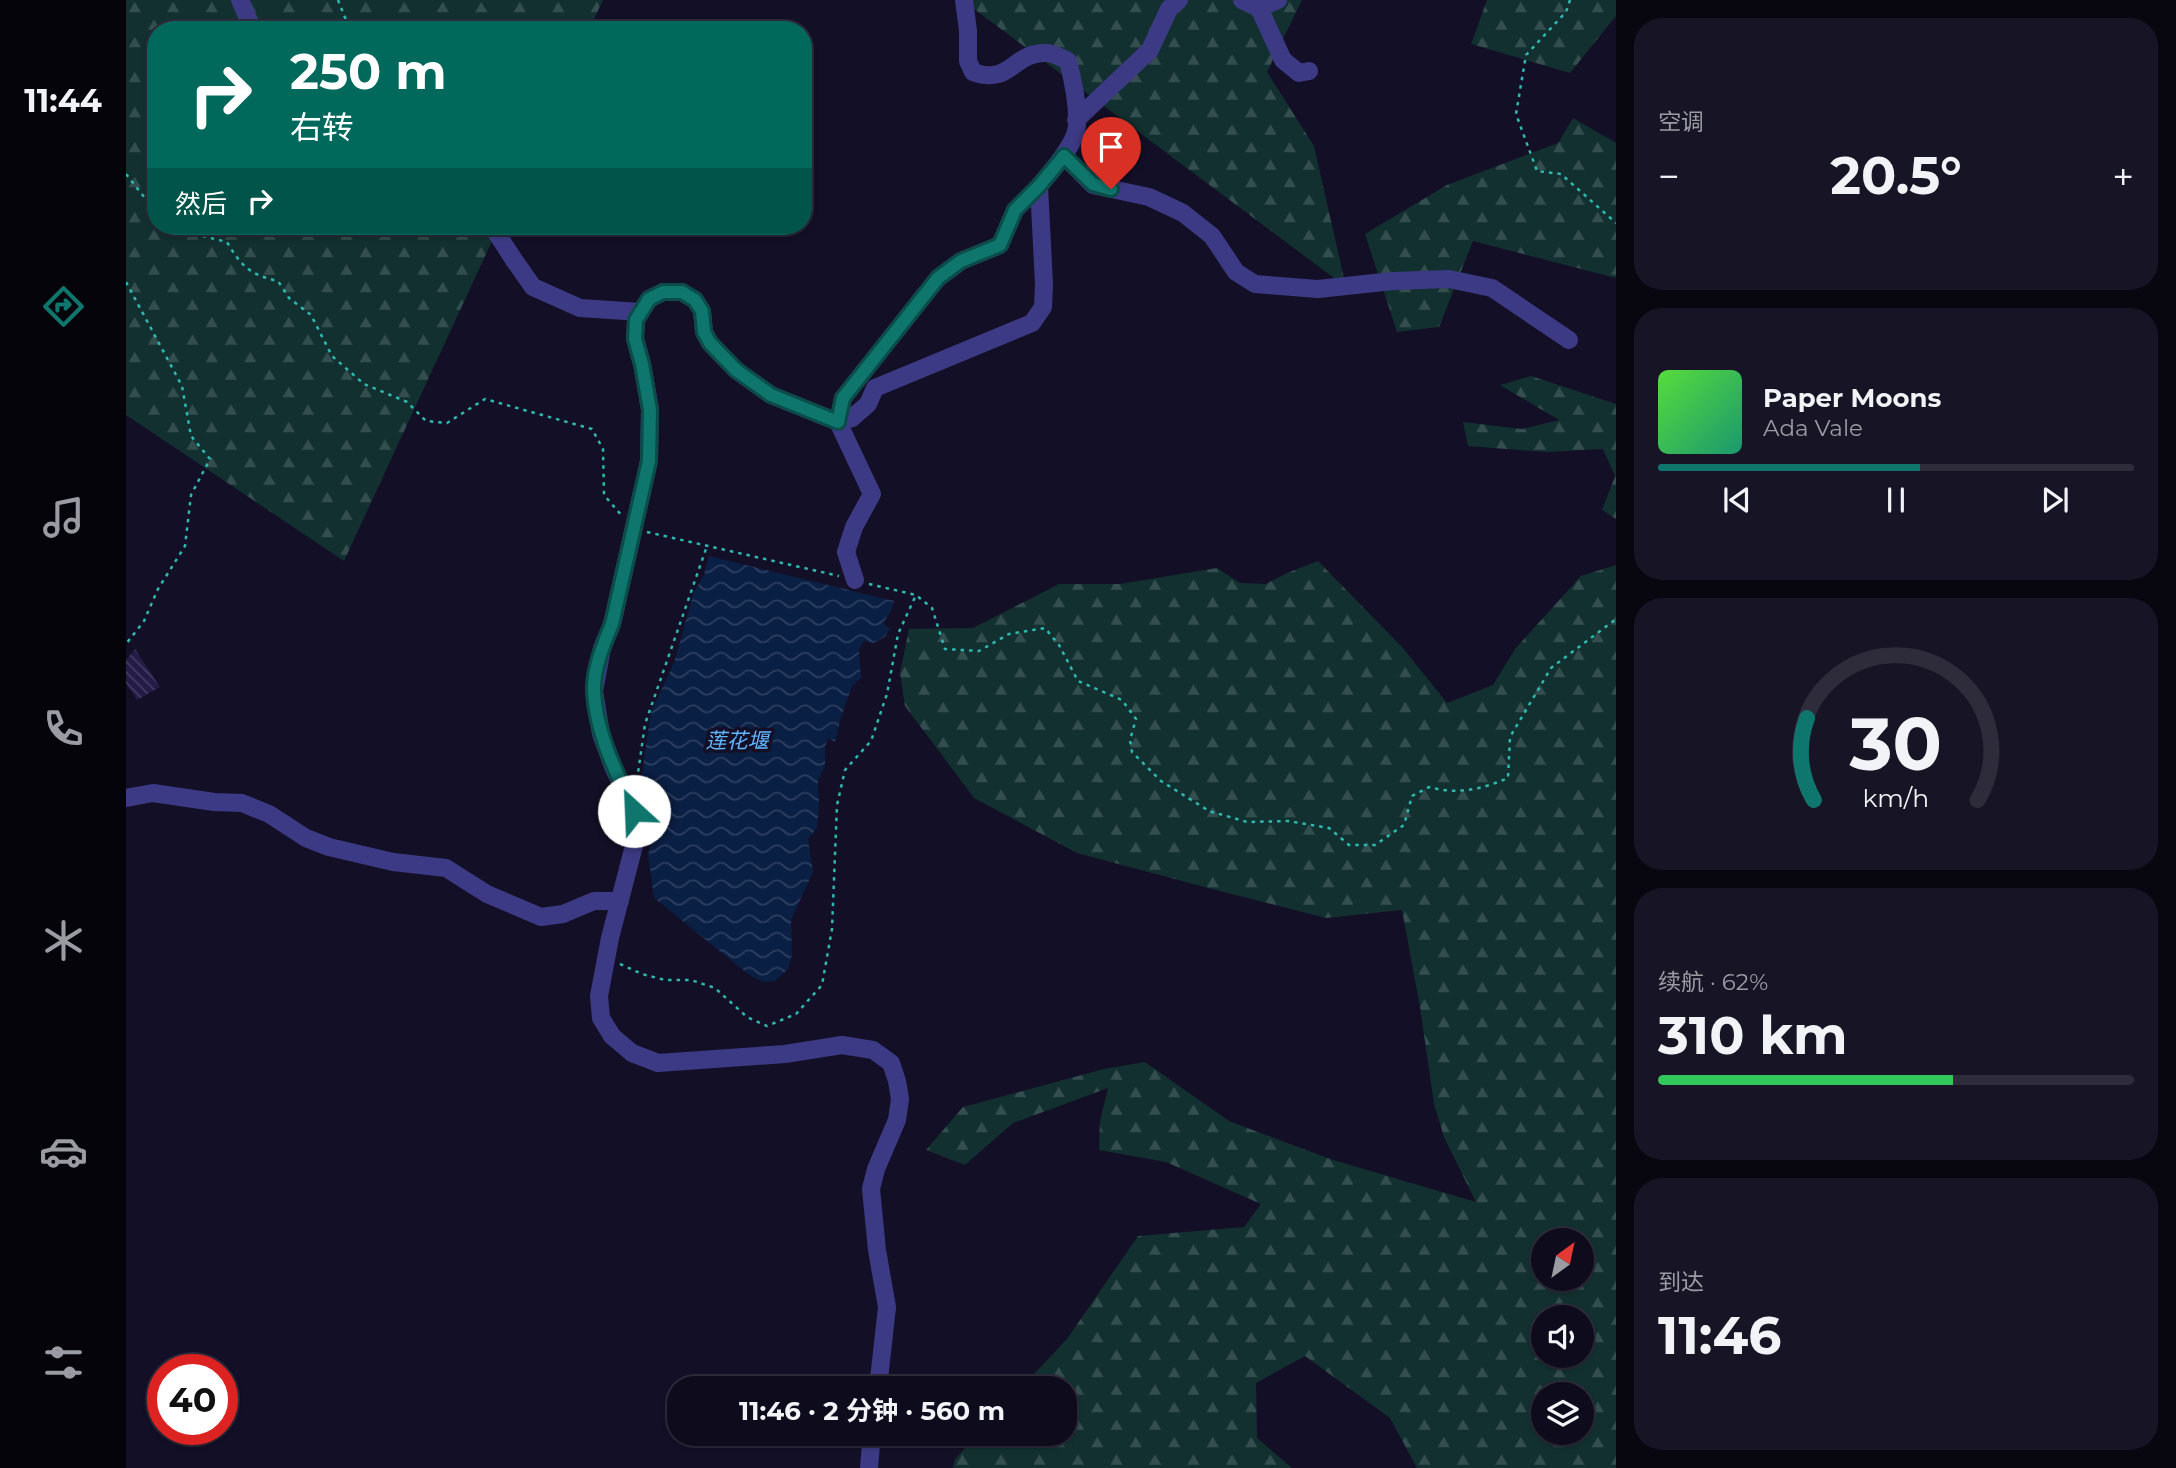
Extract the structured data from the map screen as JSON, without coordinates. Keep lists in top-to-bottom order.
{
  "water": ["莲花堰"],
  "north": "top right",
  "page": {
    "tabs": "11:44",
    "tile": [
      "空调",
      ["续航 · 62%", "310 km"],
      ["到达", "11:46"]
    ],
    "turn": ["250 m", "右转"],
    "heat": ["−", "20.5°", "+"],
    "then": "然后",
    "song": ["Paper Moons", "Ada Vale"],
    "limit": "40",
    "trip": "11:46 · 2 分钟 · 560 m",
    "gauge": ["30", "km/h"]
  }
}
